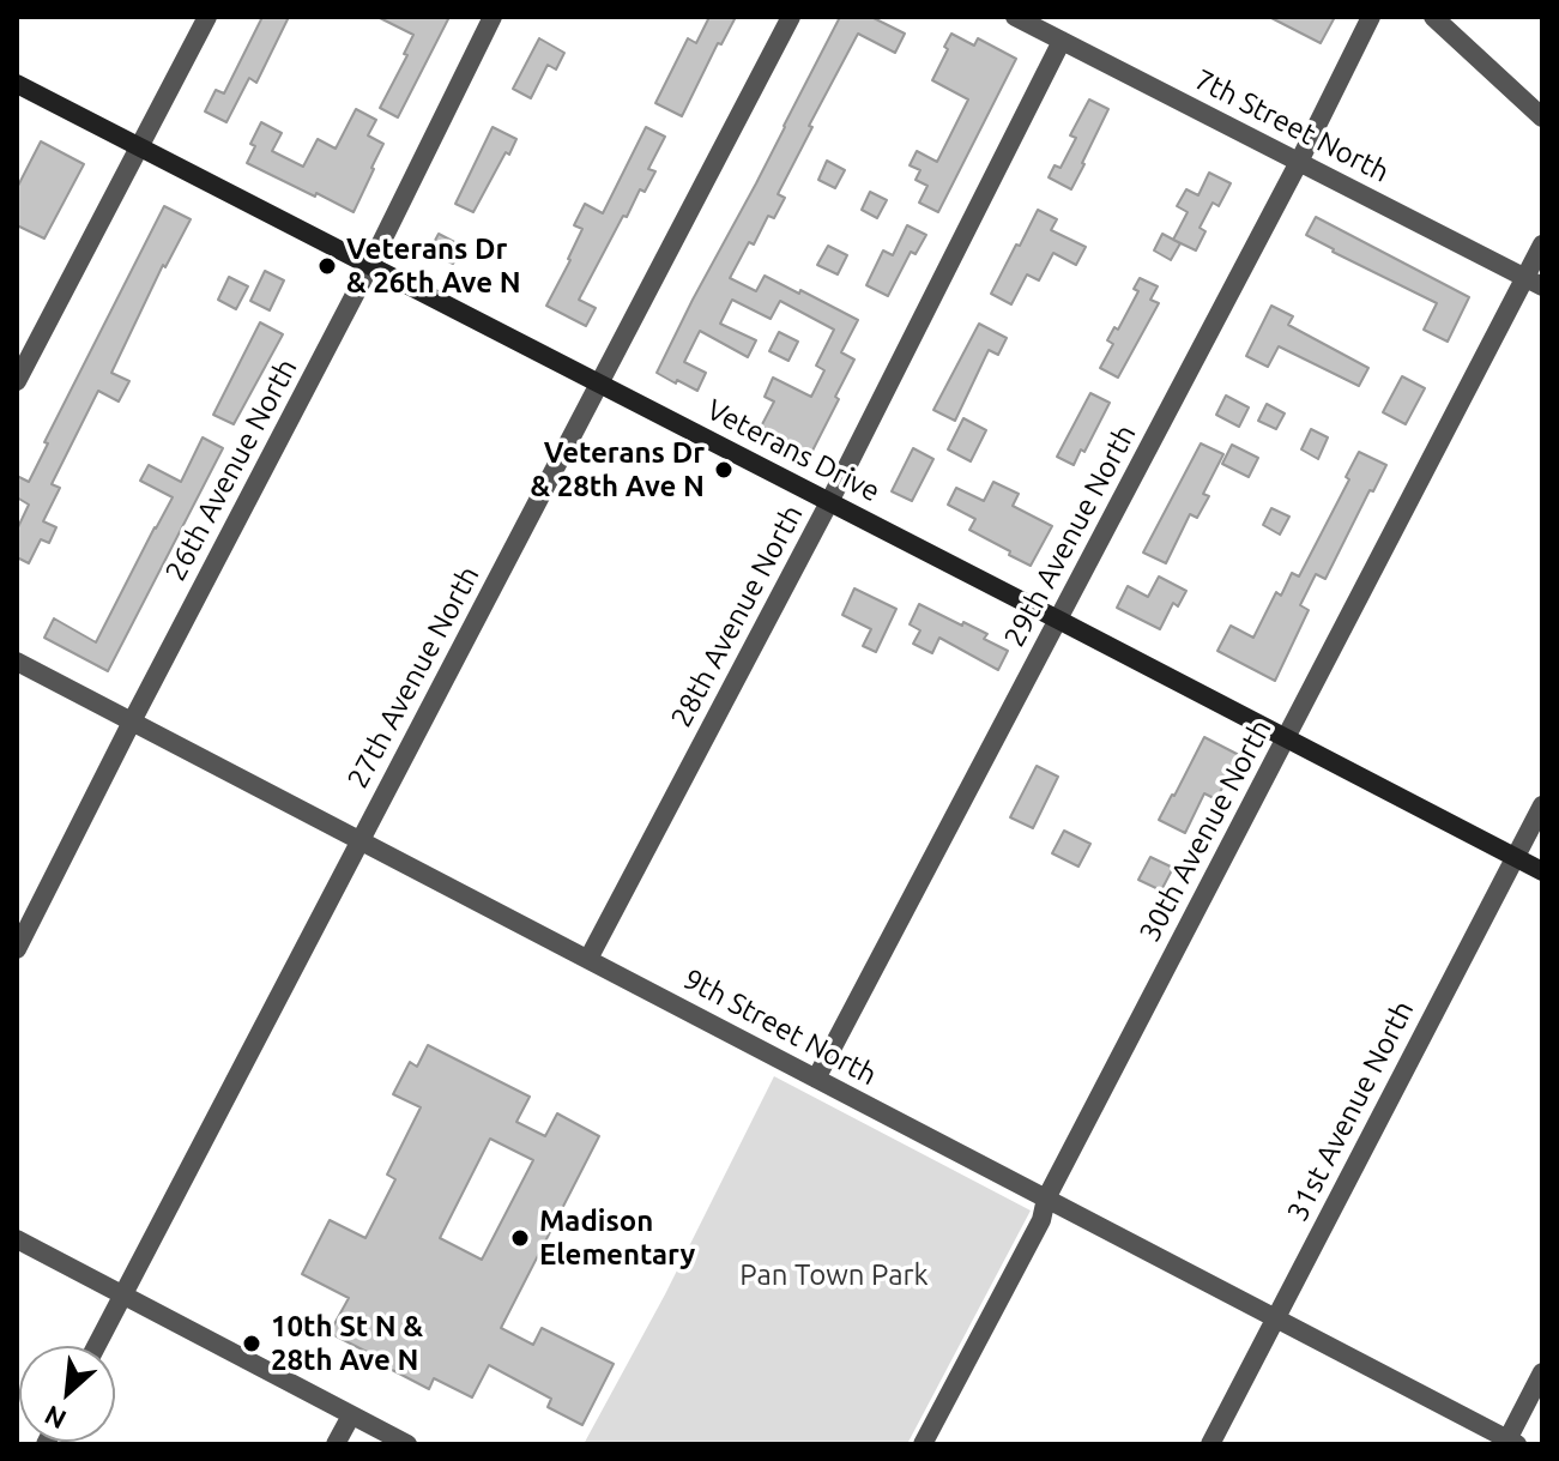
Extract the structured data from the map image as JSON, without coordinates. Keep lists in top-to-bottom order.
{
  "streets": {
    "main road": ["Veterans Drive"],
    "street": [
      "7th Street North",
      "26th Avenue North",
      "29th Avenue North",
      "28th Avenue North",
      "27th Avenue North",
      "30th Avenue North",
      "9th Street North",
      "31st Avenue North"
    ]
  },
  "crossings": [
    ["7th Street North", "29th Avenue North"],
    ["7th Street North", "28th Avenue North"],
    ["7th Street North", "30th Avenue North"],
    ["Veterans Drive", "26th Avenue North"],
    ["Veterans Drive", "29th Avenue North"],
    ["Veterans Drive", "28th Avenue North"],
    ["Veterans Drive", "27th Avenue North"],
    ["Veterans Drive", "30th Avenue North"],
    ["Veterans Drive", "31st Avenue North"],
    ["26th Avenue North", "9th Street North"],
    ["29th Avenue North", "9th Street North"],
    ["28th Avenue North", "9th Street North"],
    ["27th Avenue North", "9th Street North"],
    ["30th Avenue North", "9th Street North"],
    ["9th Street North", "31st Avenue North"]
  ],
  "parks": ["Pan Town Park"],
  "places": [
    "Veterans Dr & 26th Ave N",
    "Veterans Dr & 28th Ave N",
    "Madison Elementary",
    "10th St N & 28th Ave N"
  ],
  "north": "bottom left"
}
